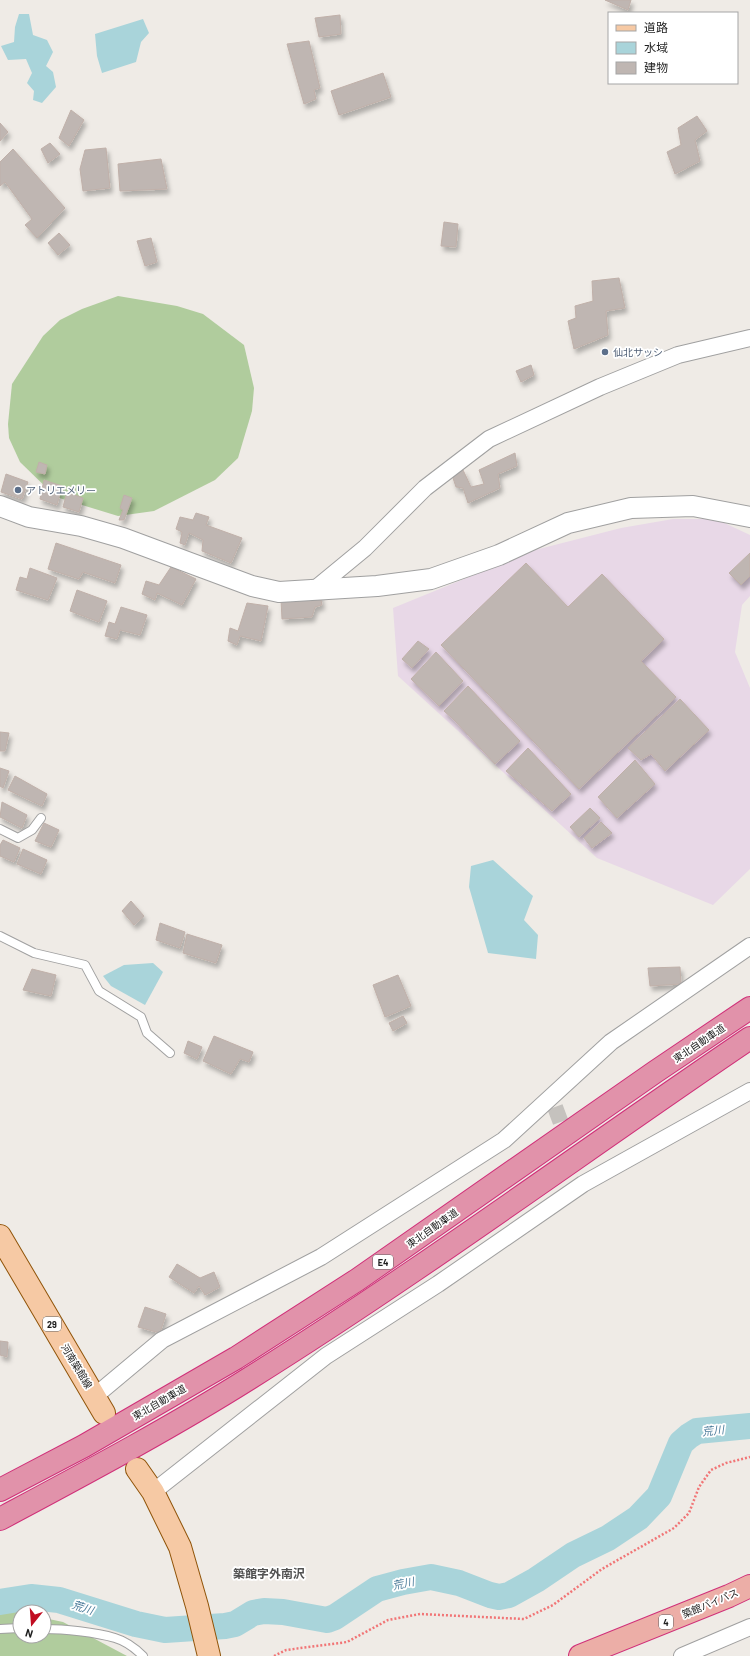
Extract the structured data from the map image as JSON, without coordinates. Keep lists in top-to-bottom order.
{
  "streets": {
    "highway": [
      "東北自動車道",
      "E4",
      "築館バイパス",
      "4"
    ],
    "main road": ["29", "河南築館線"]
  },
  "districts": ["築館字外南沢"],
  "water": ["荒川"],
  "places": ["仙北サッシ", "アトリエメリー"],
  "legend": ["道路", "水域", "建物"],
  "north": "bottom"
}
